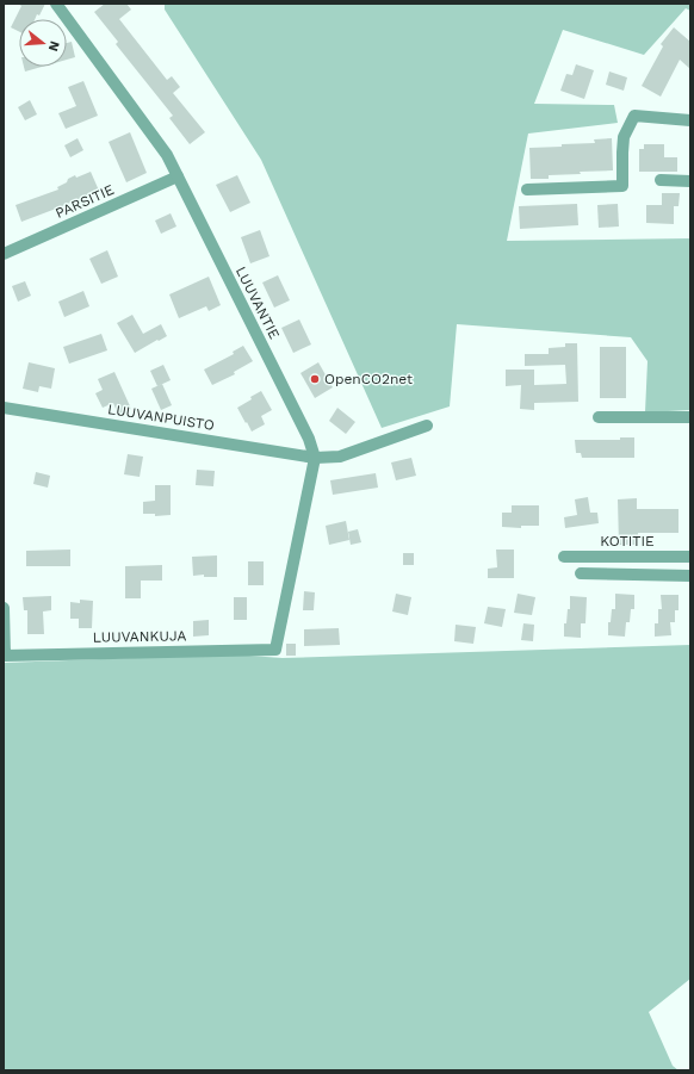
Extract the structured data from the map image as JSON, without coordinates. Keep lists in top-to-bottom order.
{
  "streets": {
    "street": [
      "PARSITIE",
      "LUUVANTIE",
      "LUUVANPUISTO",
      "KOTITIE",
      "LUUVANKUJA"
    ]
  },
  "crossings": [
    ["PARSITIE", "LUUVANTIE"],
    ["LUUVANTIE", "LUUVANPUISTO"],
    ["LUUVANTIE", "LUUVANKUJA"]
  ],
  "places": ["OpenCO2net"],
  "north": "right"
}
